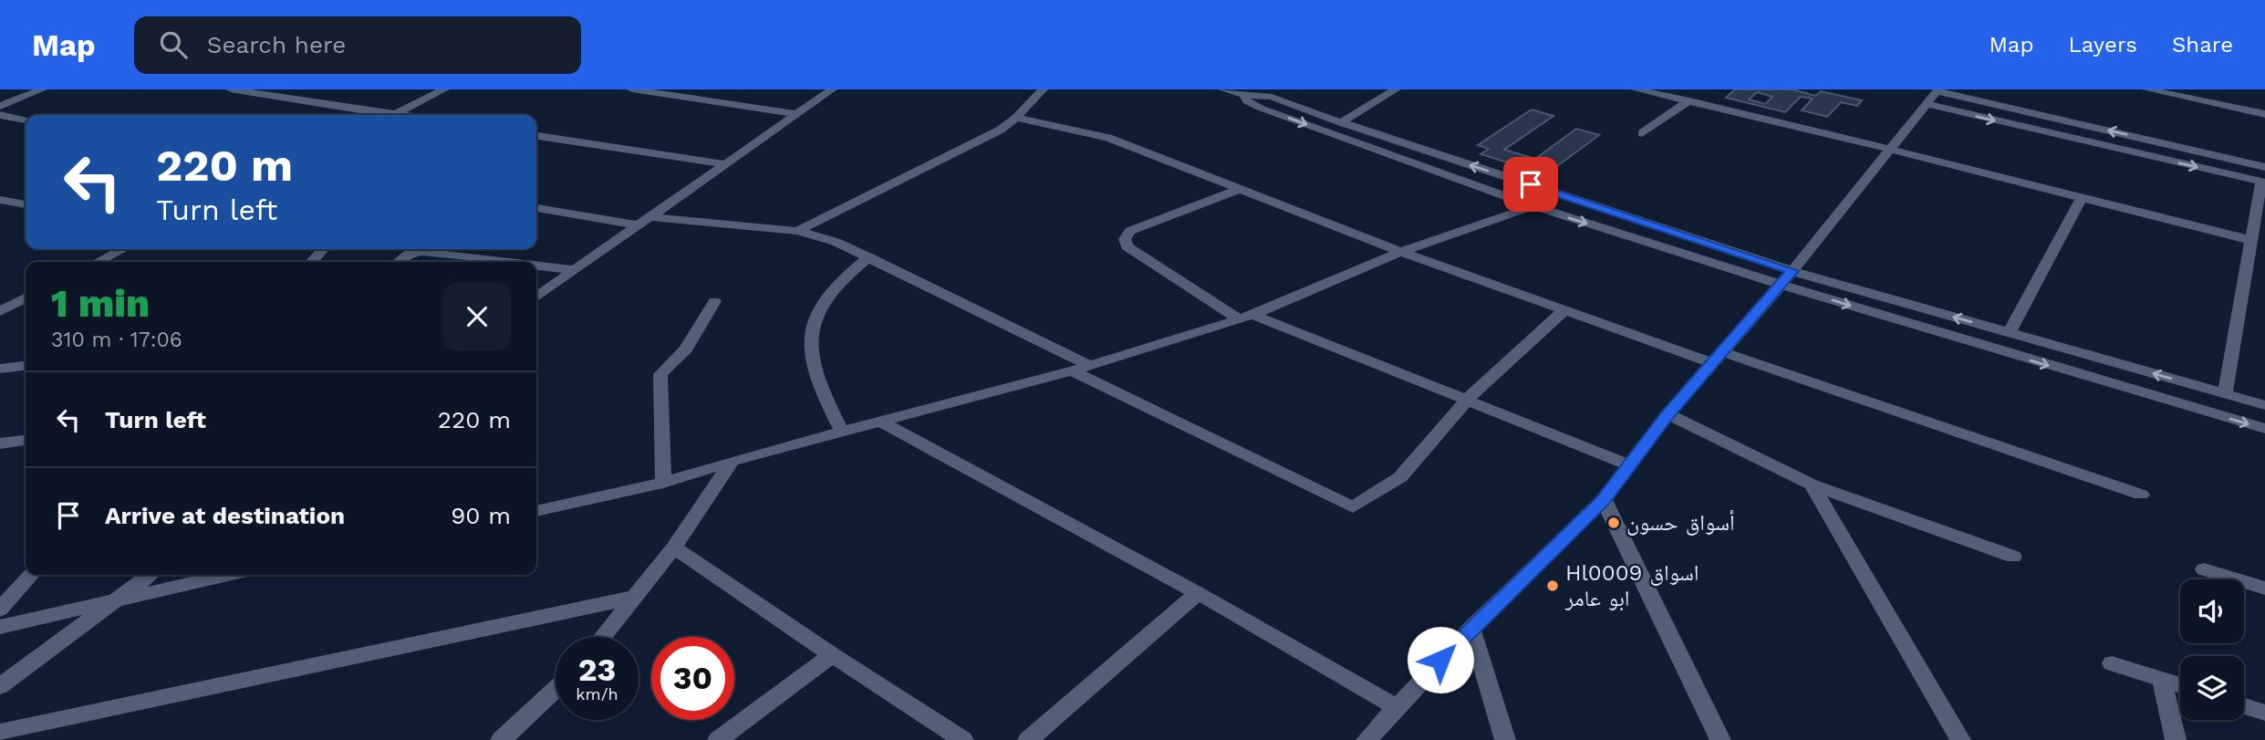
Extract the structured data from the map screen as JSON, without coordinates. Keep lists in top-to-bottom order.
{
  "places": ["أسواق حسون", "Hl0009 اسواق ابو عامر"],
  "page": {
    "header": "Map",
    "search": "Search here",
    "nav": ["Map", "Layers", "Share"],
    "turn": ["220 m", "Turn left"],
    "heading": ["1 min", "310 m · 17:06"],
    "list": [
      {
        "name": "Turn left",
        "value": "220 m"
      },
      {
        "name": "Arrive at destination",
        "value": "90 m"
      }
    ],
    "speed": "23 km/h",
    "limit": "30"
  }
}
